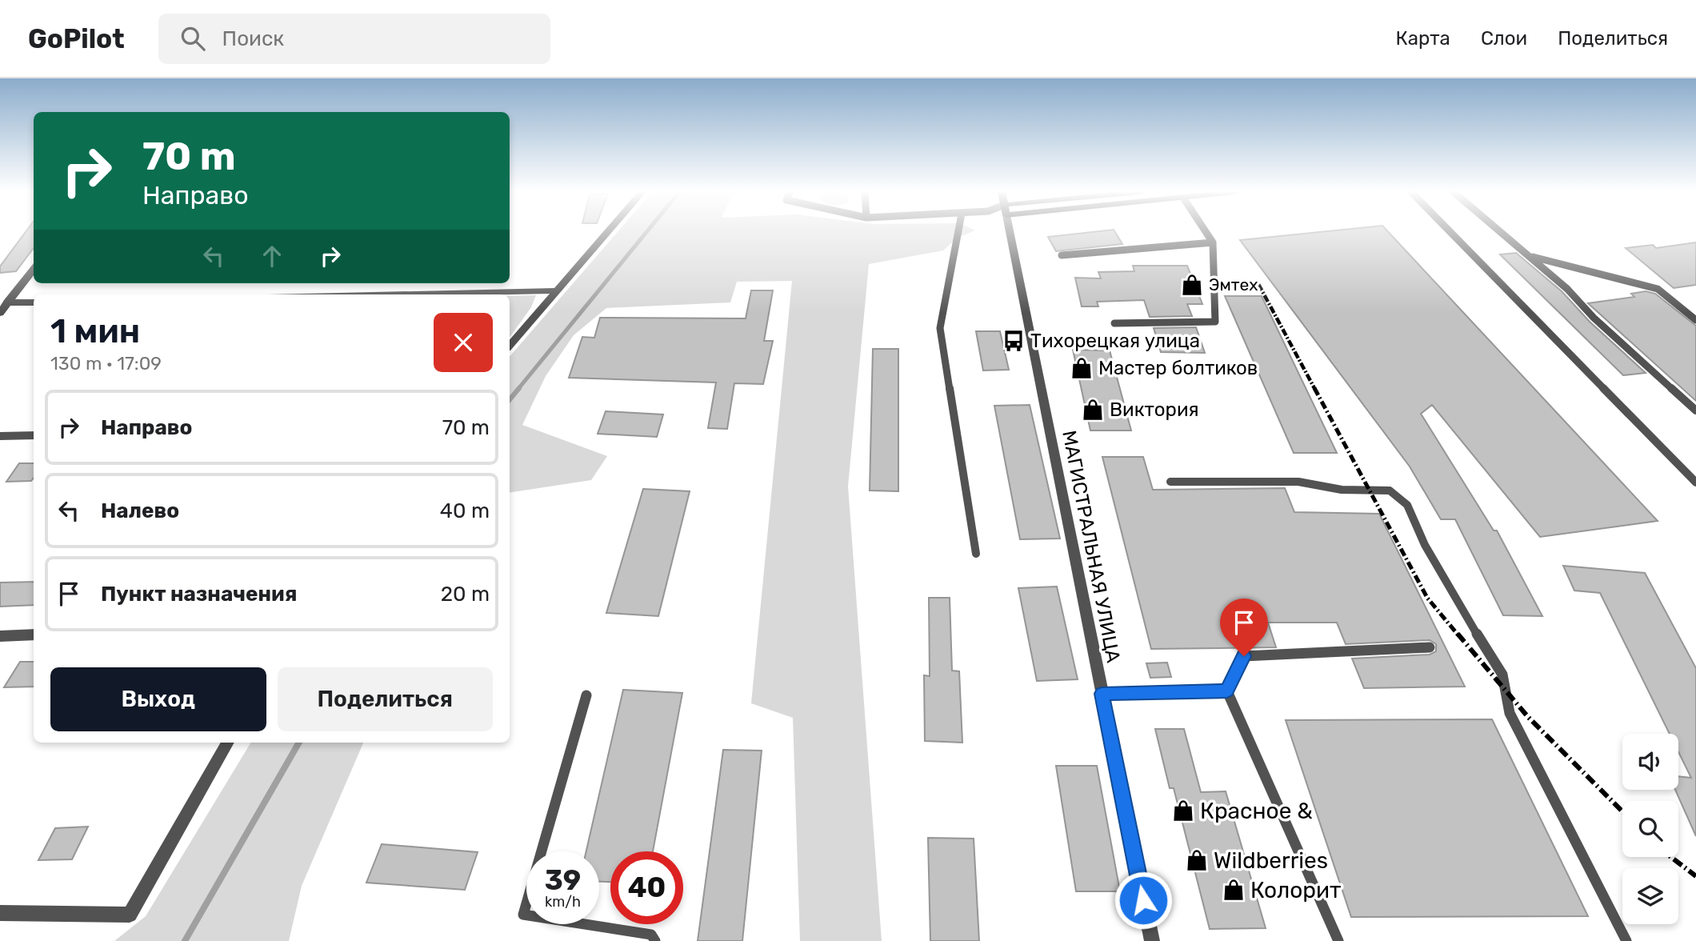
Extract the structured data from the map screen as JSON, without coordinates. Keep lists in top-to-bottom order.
{
  "streets": {
    "street": ["МАГИСТРАЛЬНАЯ УЛИЦА"]
  },
  "places": {
    "shop": [
      "Эмтех",
      "Мастер болтиков",
      "Виктория",
      "Красное &",
      "Wildberries",
      "Колорит"
    ],
    "bus stop": ["Тихорецкая улица"]
  },
  "page": {
    "header": "GoPilot",
    "search": "Поиск",
    "nav": ["Карта", "Слои", "Поделиться"],
    "turn": ["70 m", "Направо"],
    "heading": ["1 мин", "130 m · 17:09"],
    "list": [
      {
        "name": "Направо",
        "value": "70 m"
      },
      {
        "name": "Налево",
        "value": "40 m"
      },
      {
        "name": "Пункт назначения",
        "value": "20 m"
      }
    ],
    "buttons": ["Выход", "Поделиться"],
    "speed": "39 km/h",
    "limit": "40"
  }
}
